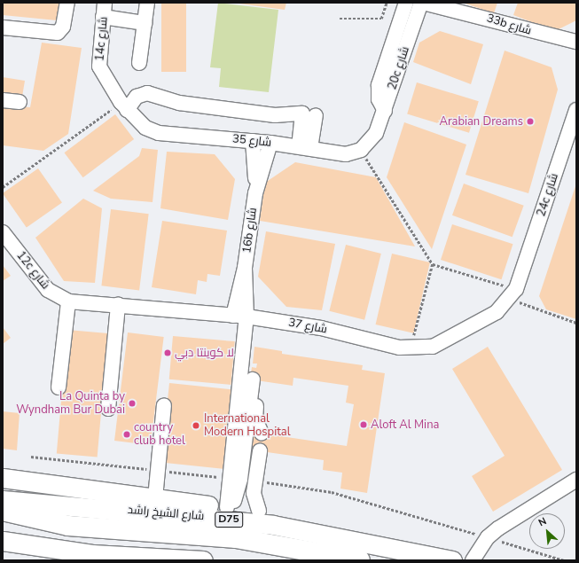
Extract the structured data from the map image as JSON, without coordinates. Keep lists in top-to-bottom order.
{
  "streets": {
    "main road": ["شارع الشيخ راشد", "D75"],
    "street": [
      "33b شارع",
      "14c شارع",
      "20c شارع",
      "شارع 35",
      "24c شارع",
      "16b شارع",
      "12c شارع",
      "شارع 37"
    ]
  },
  "crossings": [
    ["33b شارع", "20c شارع"],
    ["14c شارع", "شارع 35"],
    ["20c شارع", "شارع 35"],
    ["شارع 35", "16b شارع"],
    ["24c شارع", "شارع 37"],
    ["16b شارع", "شارع 37"],
    ["12c شارع", "شارع 37"]
  ],
  "places": [
    "Arabian Dreams",
    "لا كوينتا دبي",
    "La Quinta by Wyndham Bur Dubai",
    "Aloft Al Mina",
    "International Modern Hospital",
    "country club hotel"
  ],
  "north": "top left"
}
